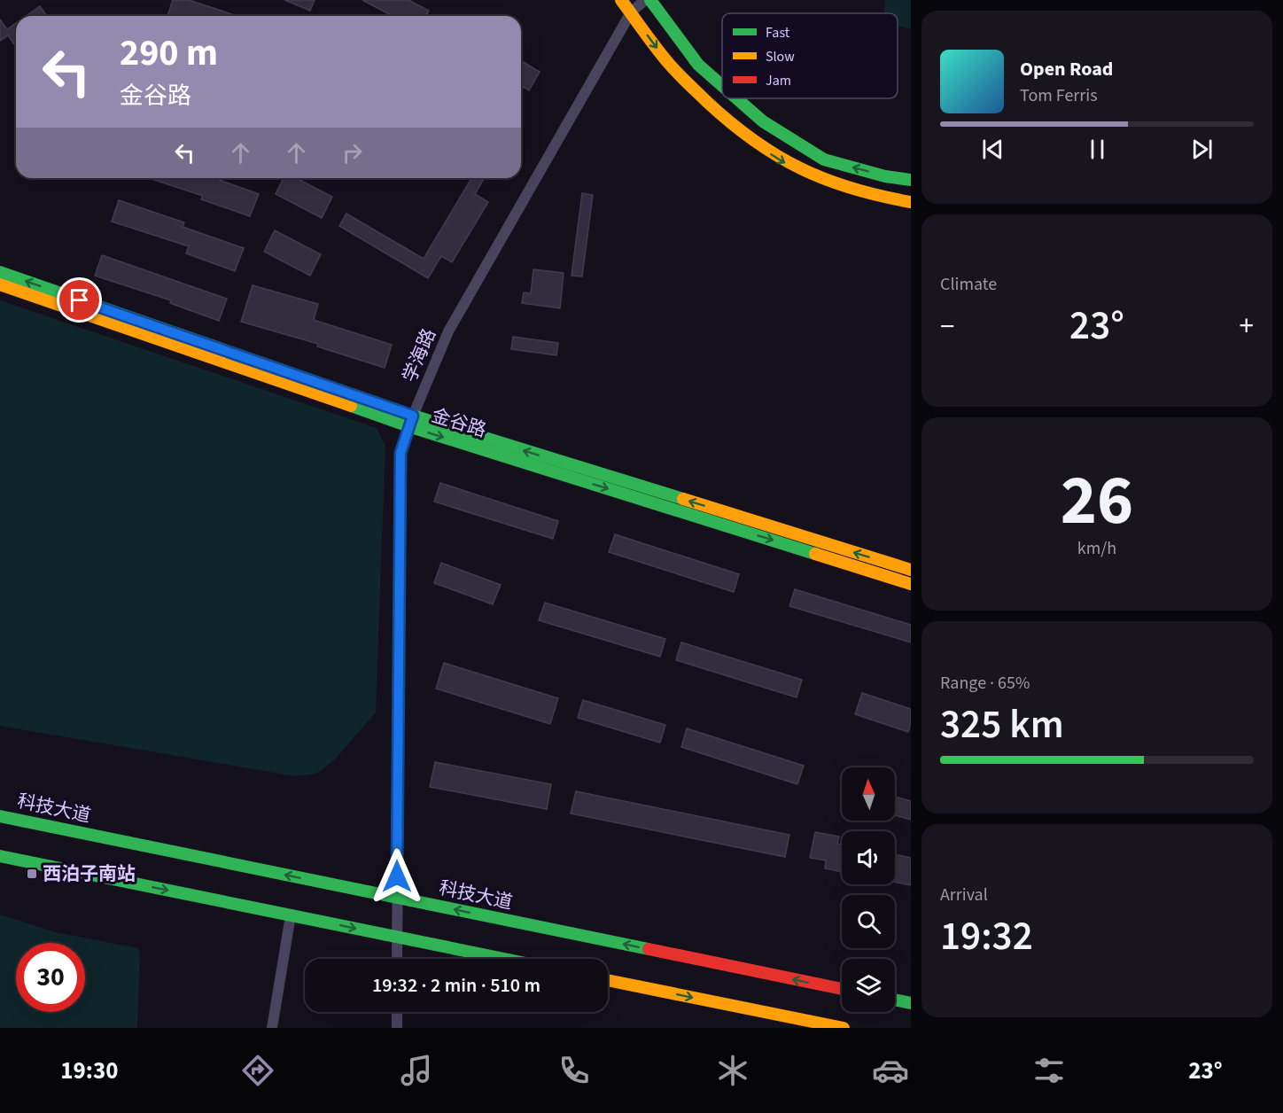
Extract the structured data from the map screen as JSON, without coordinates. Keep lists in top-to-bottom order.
{
  "streets": {
    "main road": ["金谷路", "科技大道"],
    "street": ["学海路"]
  },
  "crossings": [
    ["学海路", "金谷路"],
    ["学海路", "科技大道"]
  ],
  "places": {
    "transit": ["西泊子南站"]
  },
  "legend": ["Fast", "Slow", "Jam"],
  "north": "top",
  "page": {
    "turn": ["290 m", "金谷路"],
    "song": ["Open Road", "Tom Ferris"],
    "tile": [
      "Climate",
      ["26", "km/h"],
      ["Range · 65%", "325 km"],
      ["Arrival", "19:32"]
    ],
    "heat": ["−", "23°", "+"],
    "limit": "30",
    "trip": "19:32 · 2 min · 510 m",
    "tabs": ["19:30", "23°"]
  }
}
